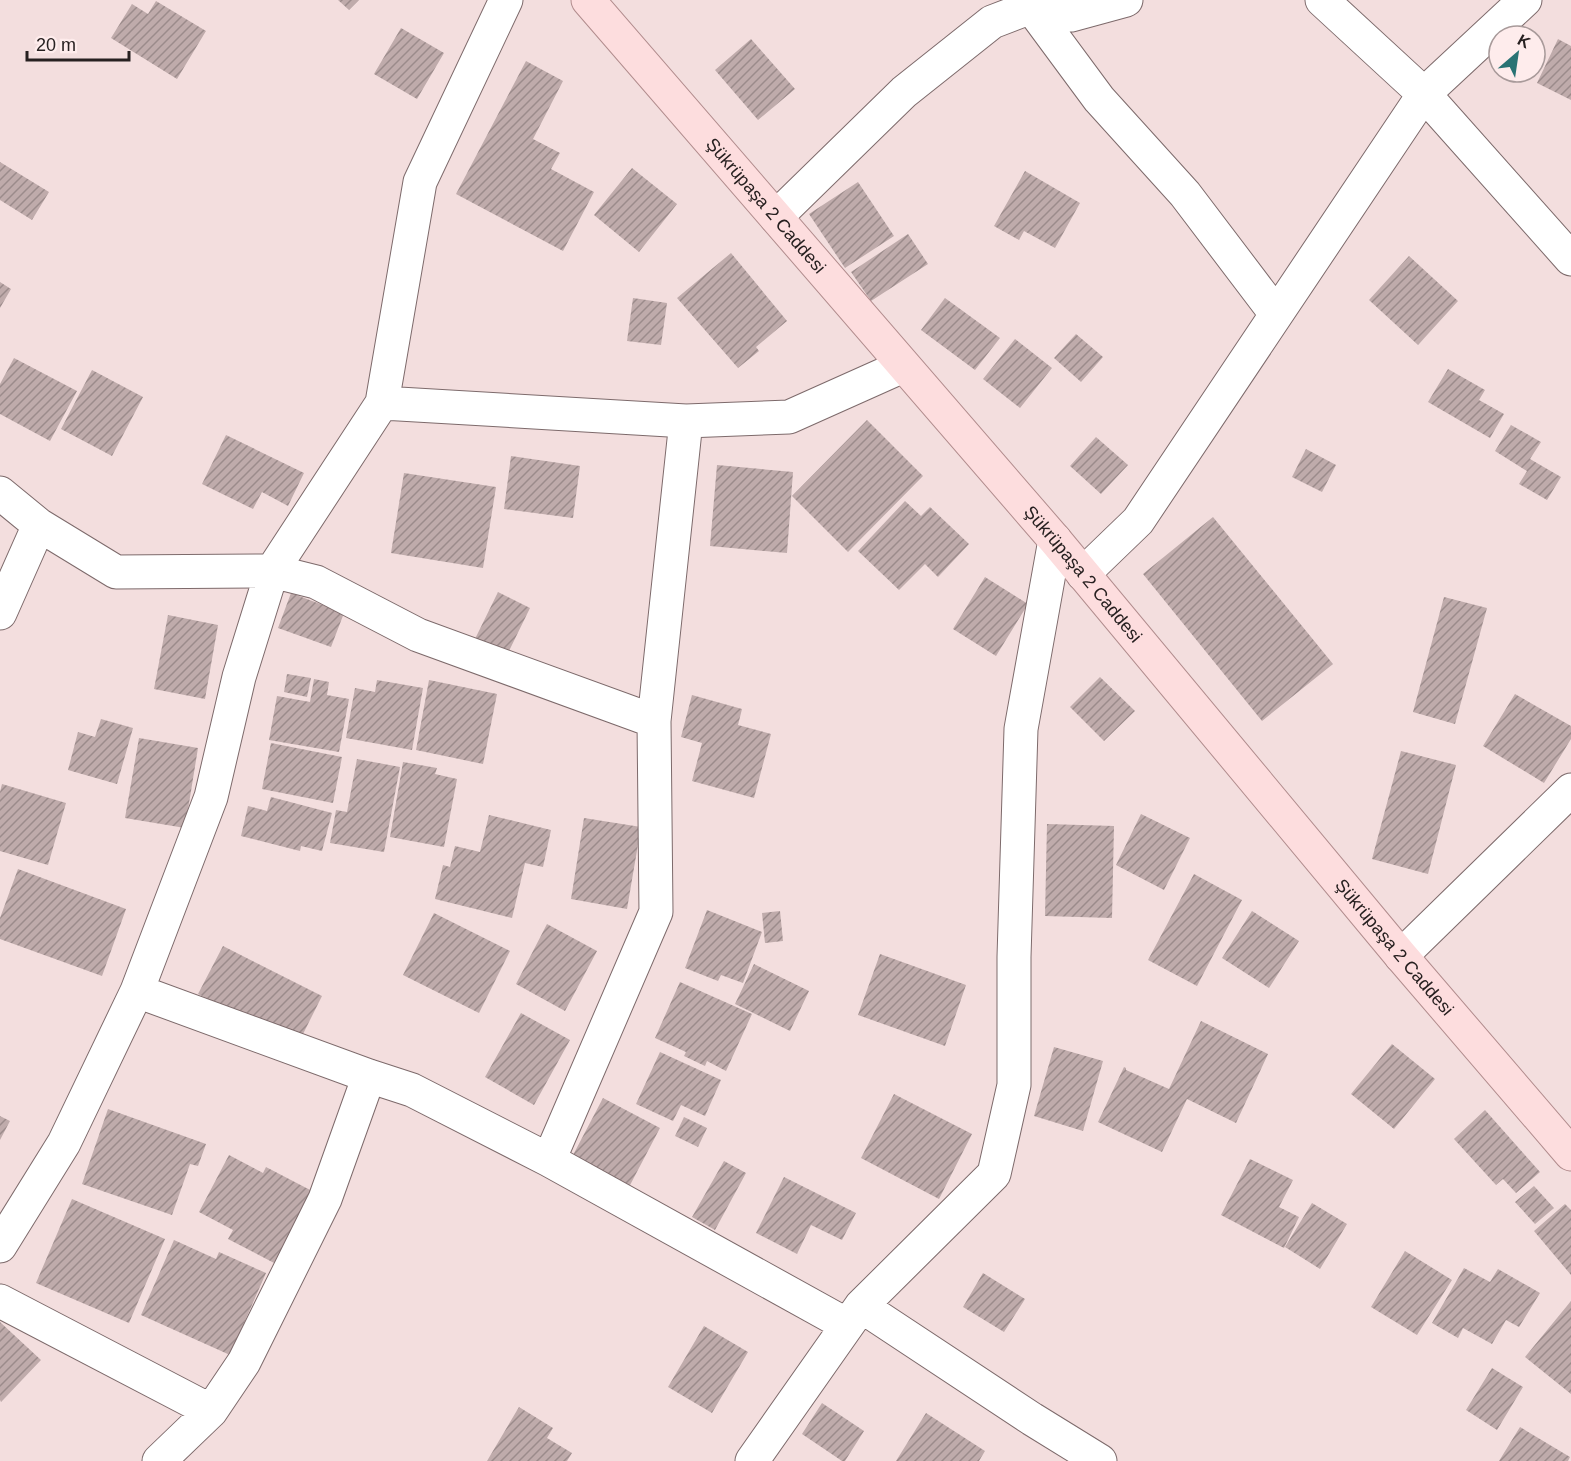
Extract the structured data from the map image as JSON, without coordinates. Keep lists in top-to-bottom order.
{
  "streets": {
    "main road": ["Şükrüpaşa 2 Caddesi"]
  },
  "scale_bar": "20 m",
  "north": "top right"
}
